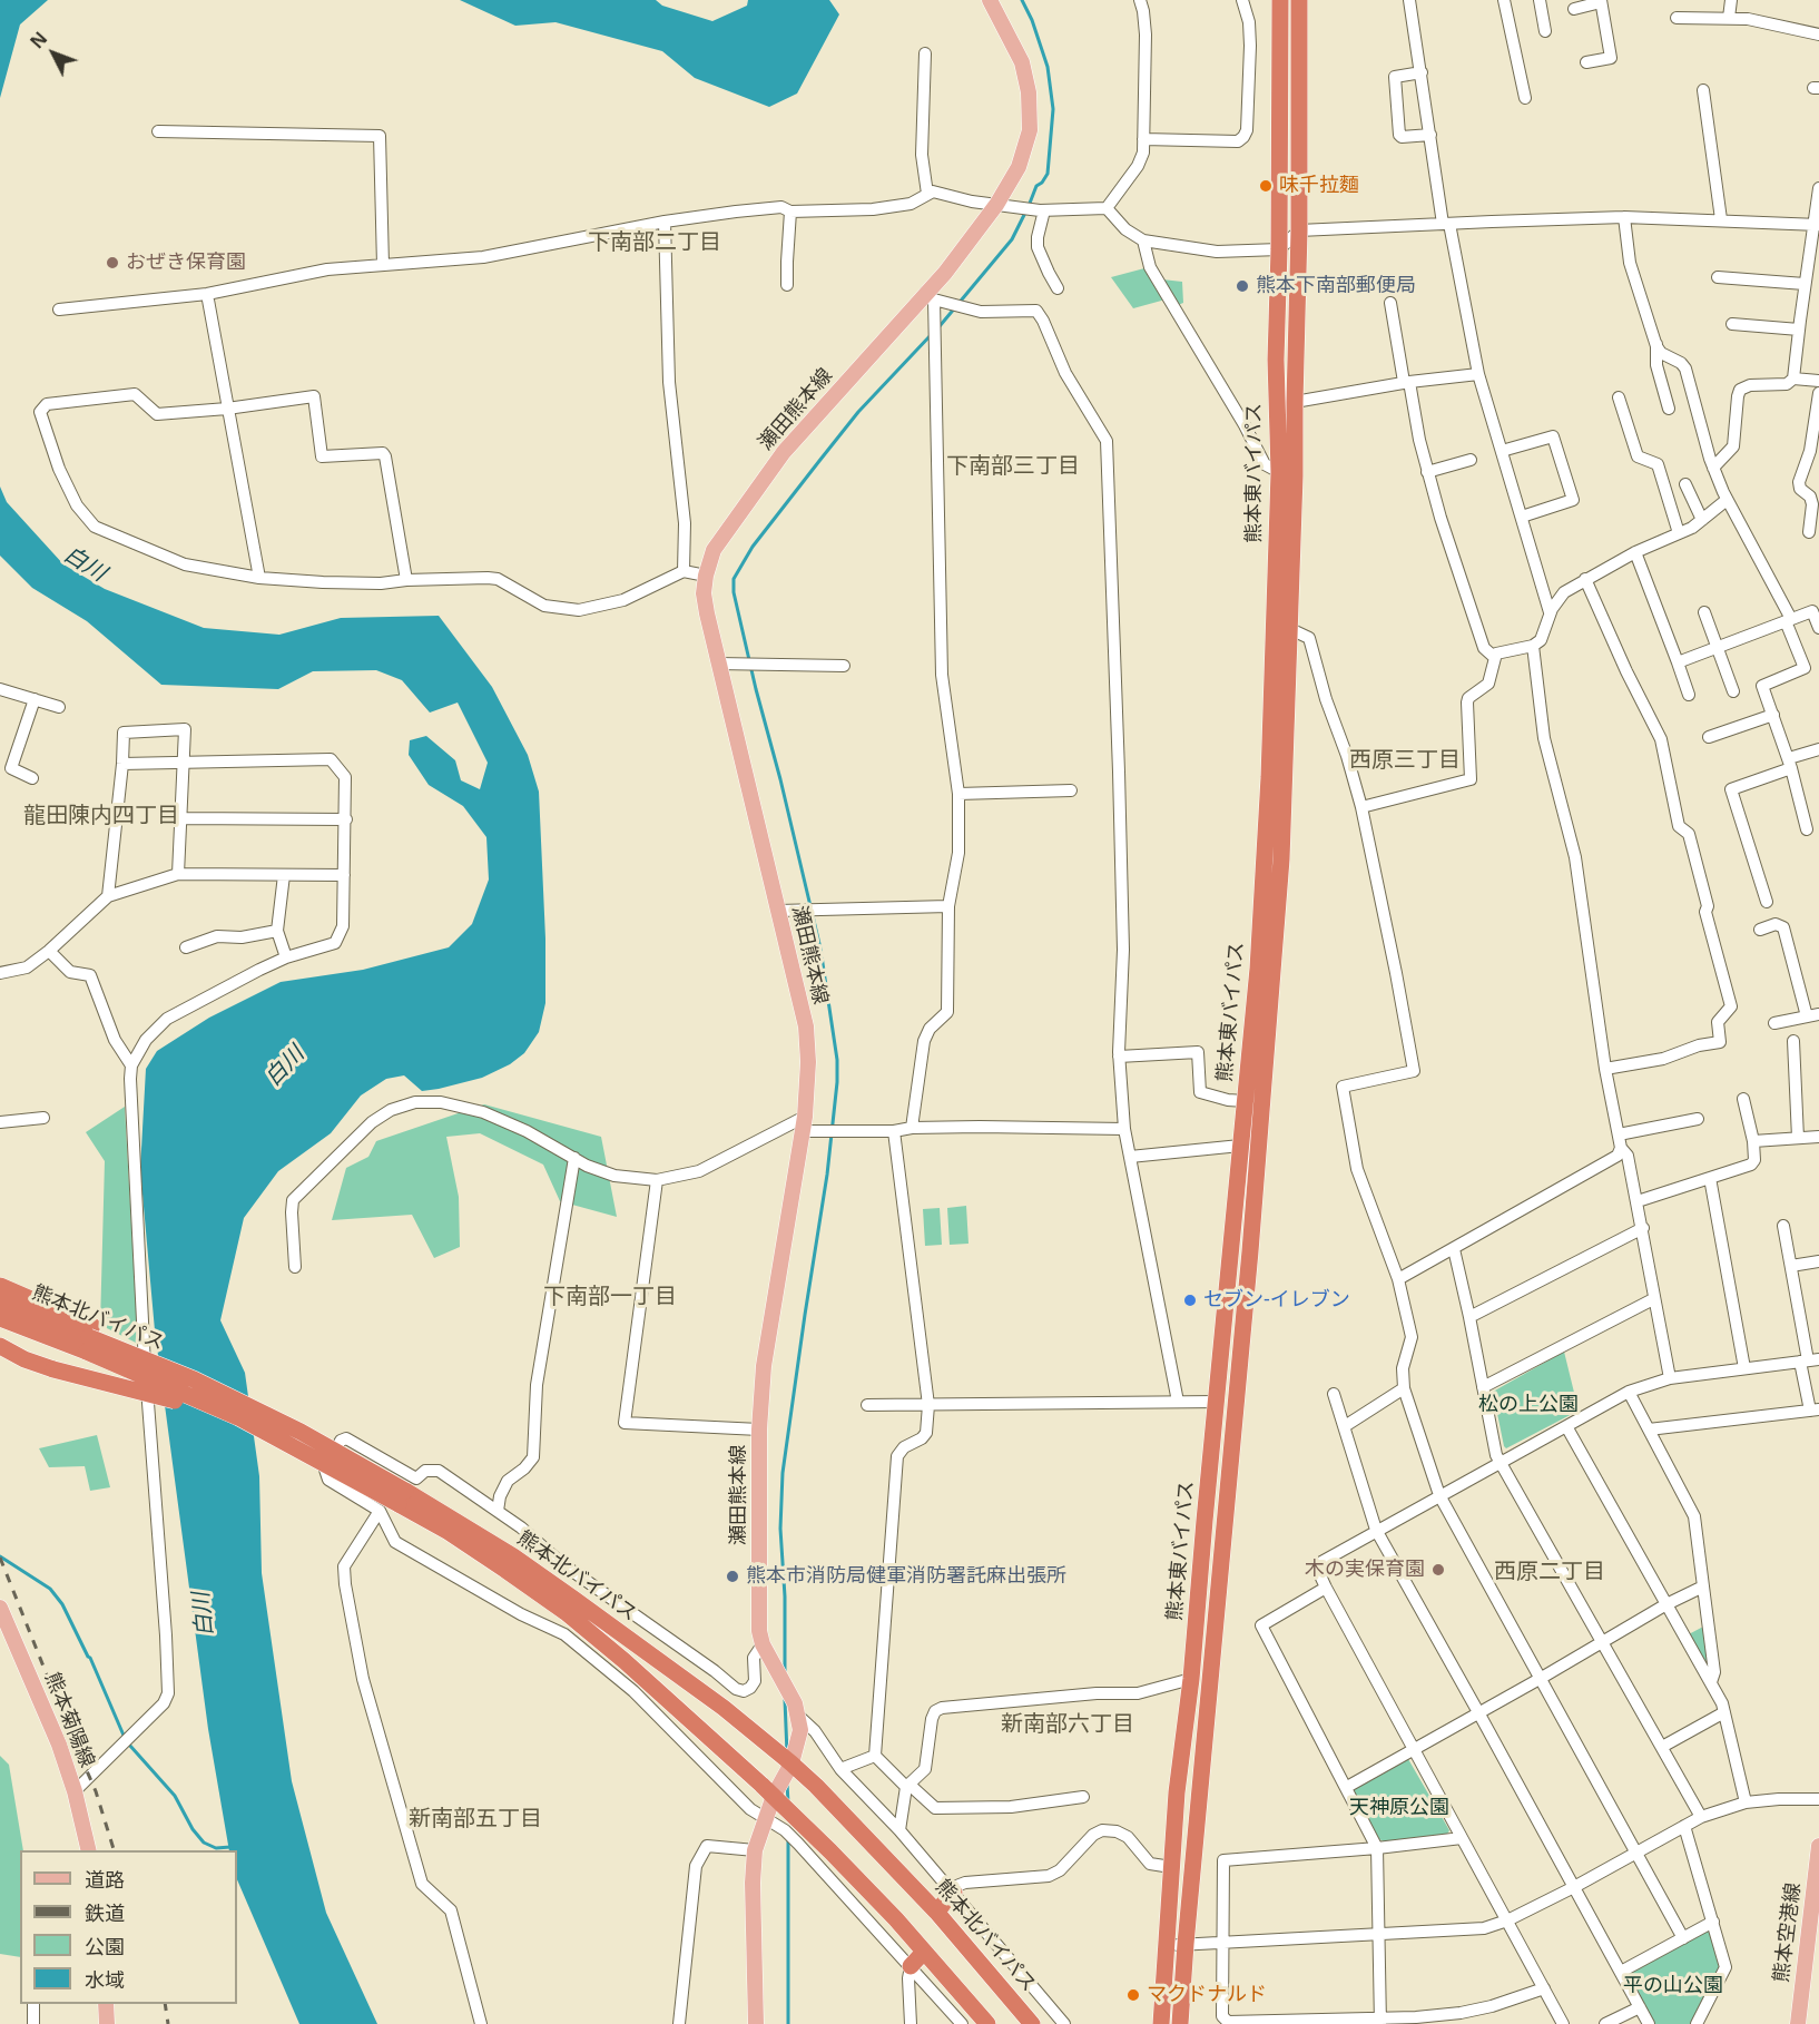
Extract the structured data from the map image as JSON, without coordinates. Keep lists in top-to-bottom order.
{
  "streets": {
    "highway": ["熊本東バイパス", "熊本北バイパス"],
    "main road": ["瀬田熊本線", "熊本菊陽線", "熊本空港線"]
  },
  "districts": [
    "下南部二丁目",
    "下南部三丁目",
    "西原三丁目",
    "龍田陳内四丁目",
    "下南部一丁目",
    "西原二丁目",
    "新南部六丁目",
    "新南部五丁目"
  ],
  "water": ["白川"],
  "parks": ["松の上公園", "天神原公園", "平の山公園"],
  "places": [
    "味千拉麵",
    "おぜき保育園",
    "熊本下南部郵便局",
    "セブン-イレブン",
    "木の実保育園",
    "熊本市消防局健軍消防署託麻出張所",
    "マクドナルド"
  ],
  "legend": [
    "道路",
    "鉄道",
    "公園",
    "水域"
  ],
  "north": "top left"
}
